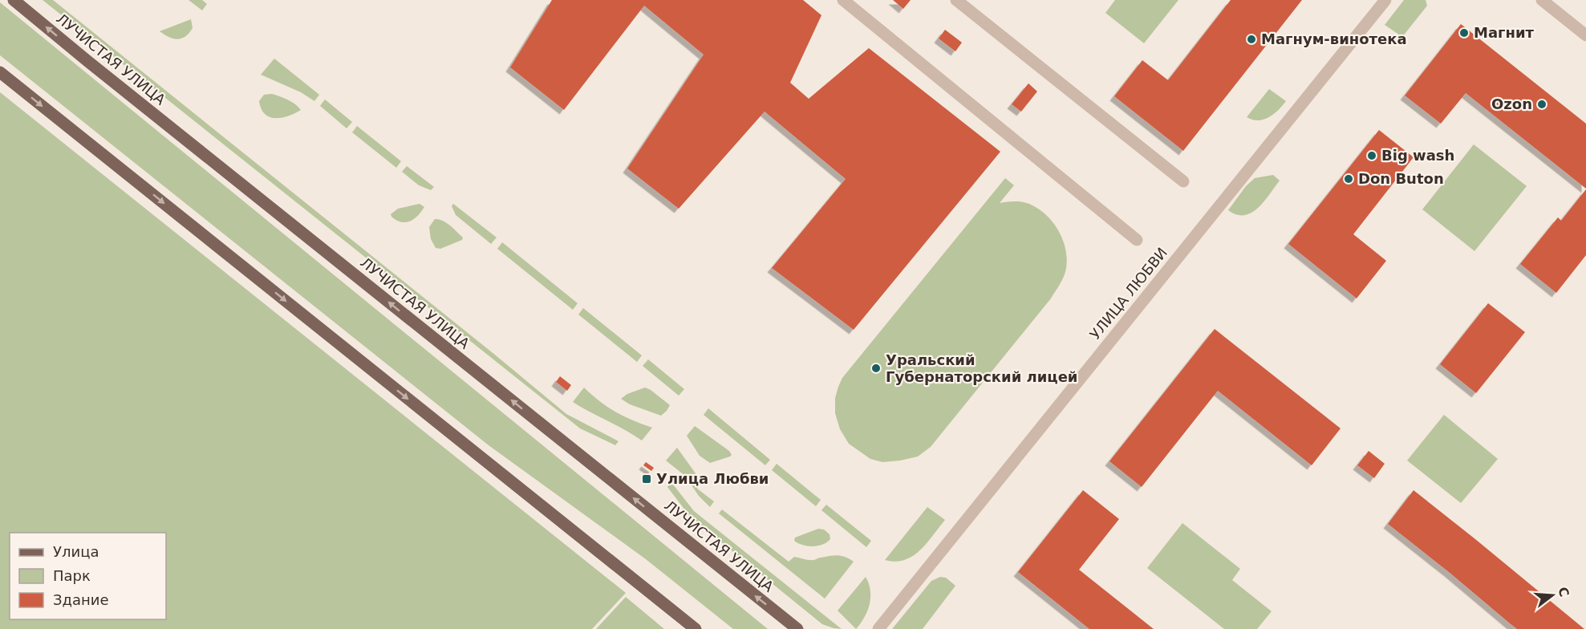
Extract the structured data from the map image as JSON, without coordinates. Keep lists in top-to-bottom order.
{
  "streets": {
    "main road": ["ЛУЧИСТАЯ УЛИЦА"],
    "street": ["УЛИЦА ЛЮБВИ"]
  },
  "places": {
    "other": [
      "Магнит",
      "Магнум-винотека",
      "Ozon",
      "Big wash",
      "Don Buton",
      "Уральский Губернаторский лицей"
    ],
    "transit": ["Улица Любви"]
  },
  "legend": ["Улица", "Парк", "Здание"],
  "north": "right"
}
